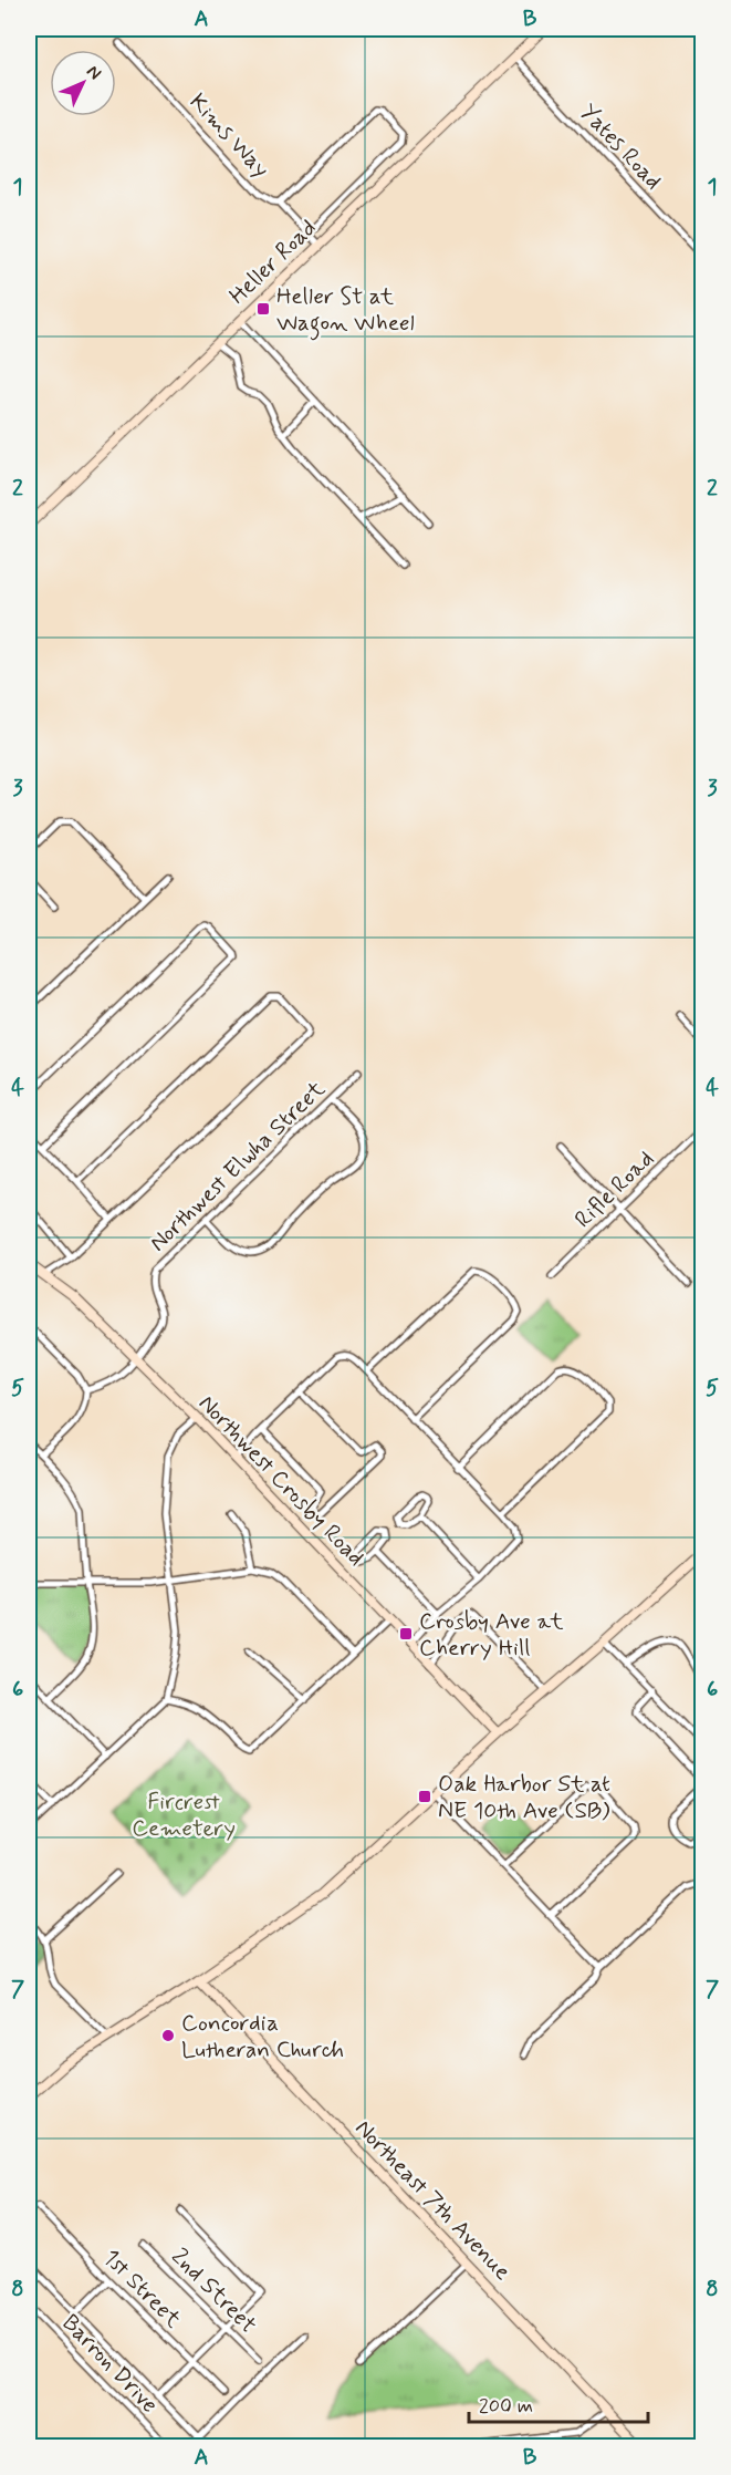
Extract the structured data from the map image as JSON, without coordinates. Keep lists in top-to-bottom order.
{
  "streets": {
    "street": [
      "Kims Way",
      "Yates Road",
      "Heller Road",
      "Northwest Elwha Street",
      "Rifle Road",
      "Northwest Crosby Road",
      "Northeast 7th Avenue",
      "1st Street",
      "2nd Street",
      "Barron Drive"
    ]
  },
  "crossings": [
    ["Kims Way", "Heller Road"],
    ["Yates Road", "Heller Road"],
    ["Northwest Elwha Street", "Northwest Crosby Road"]
  ],
  "parks": ["Fircrest Cemetery"],
  "places": {
    "transit": ["Heller St at Wagon Wheel", "Crosby Ave at Cherry Hill", "Oak Harbor St at NE 10th Ave (SB)"],
    "other": ["Concordia Lutheran Church"]
  },
  "scale_bar": "200 m",
  "north": "top right",
  "grid": {
    "columns": ["A", "B"],
    "rows": [
      "1",
      "2",
      "3",
      "4",
      "5",
      "6",
      "7",
      "8"
    ]
  }
}
